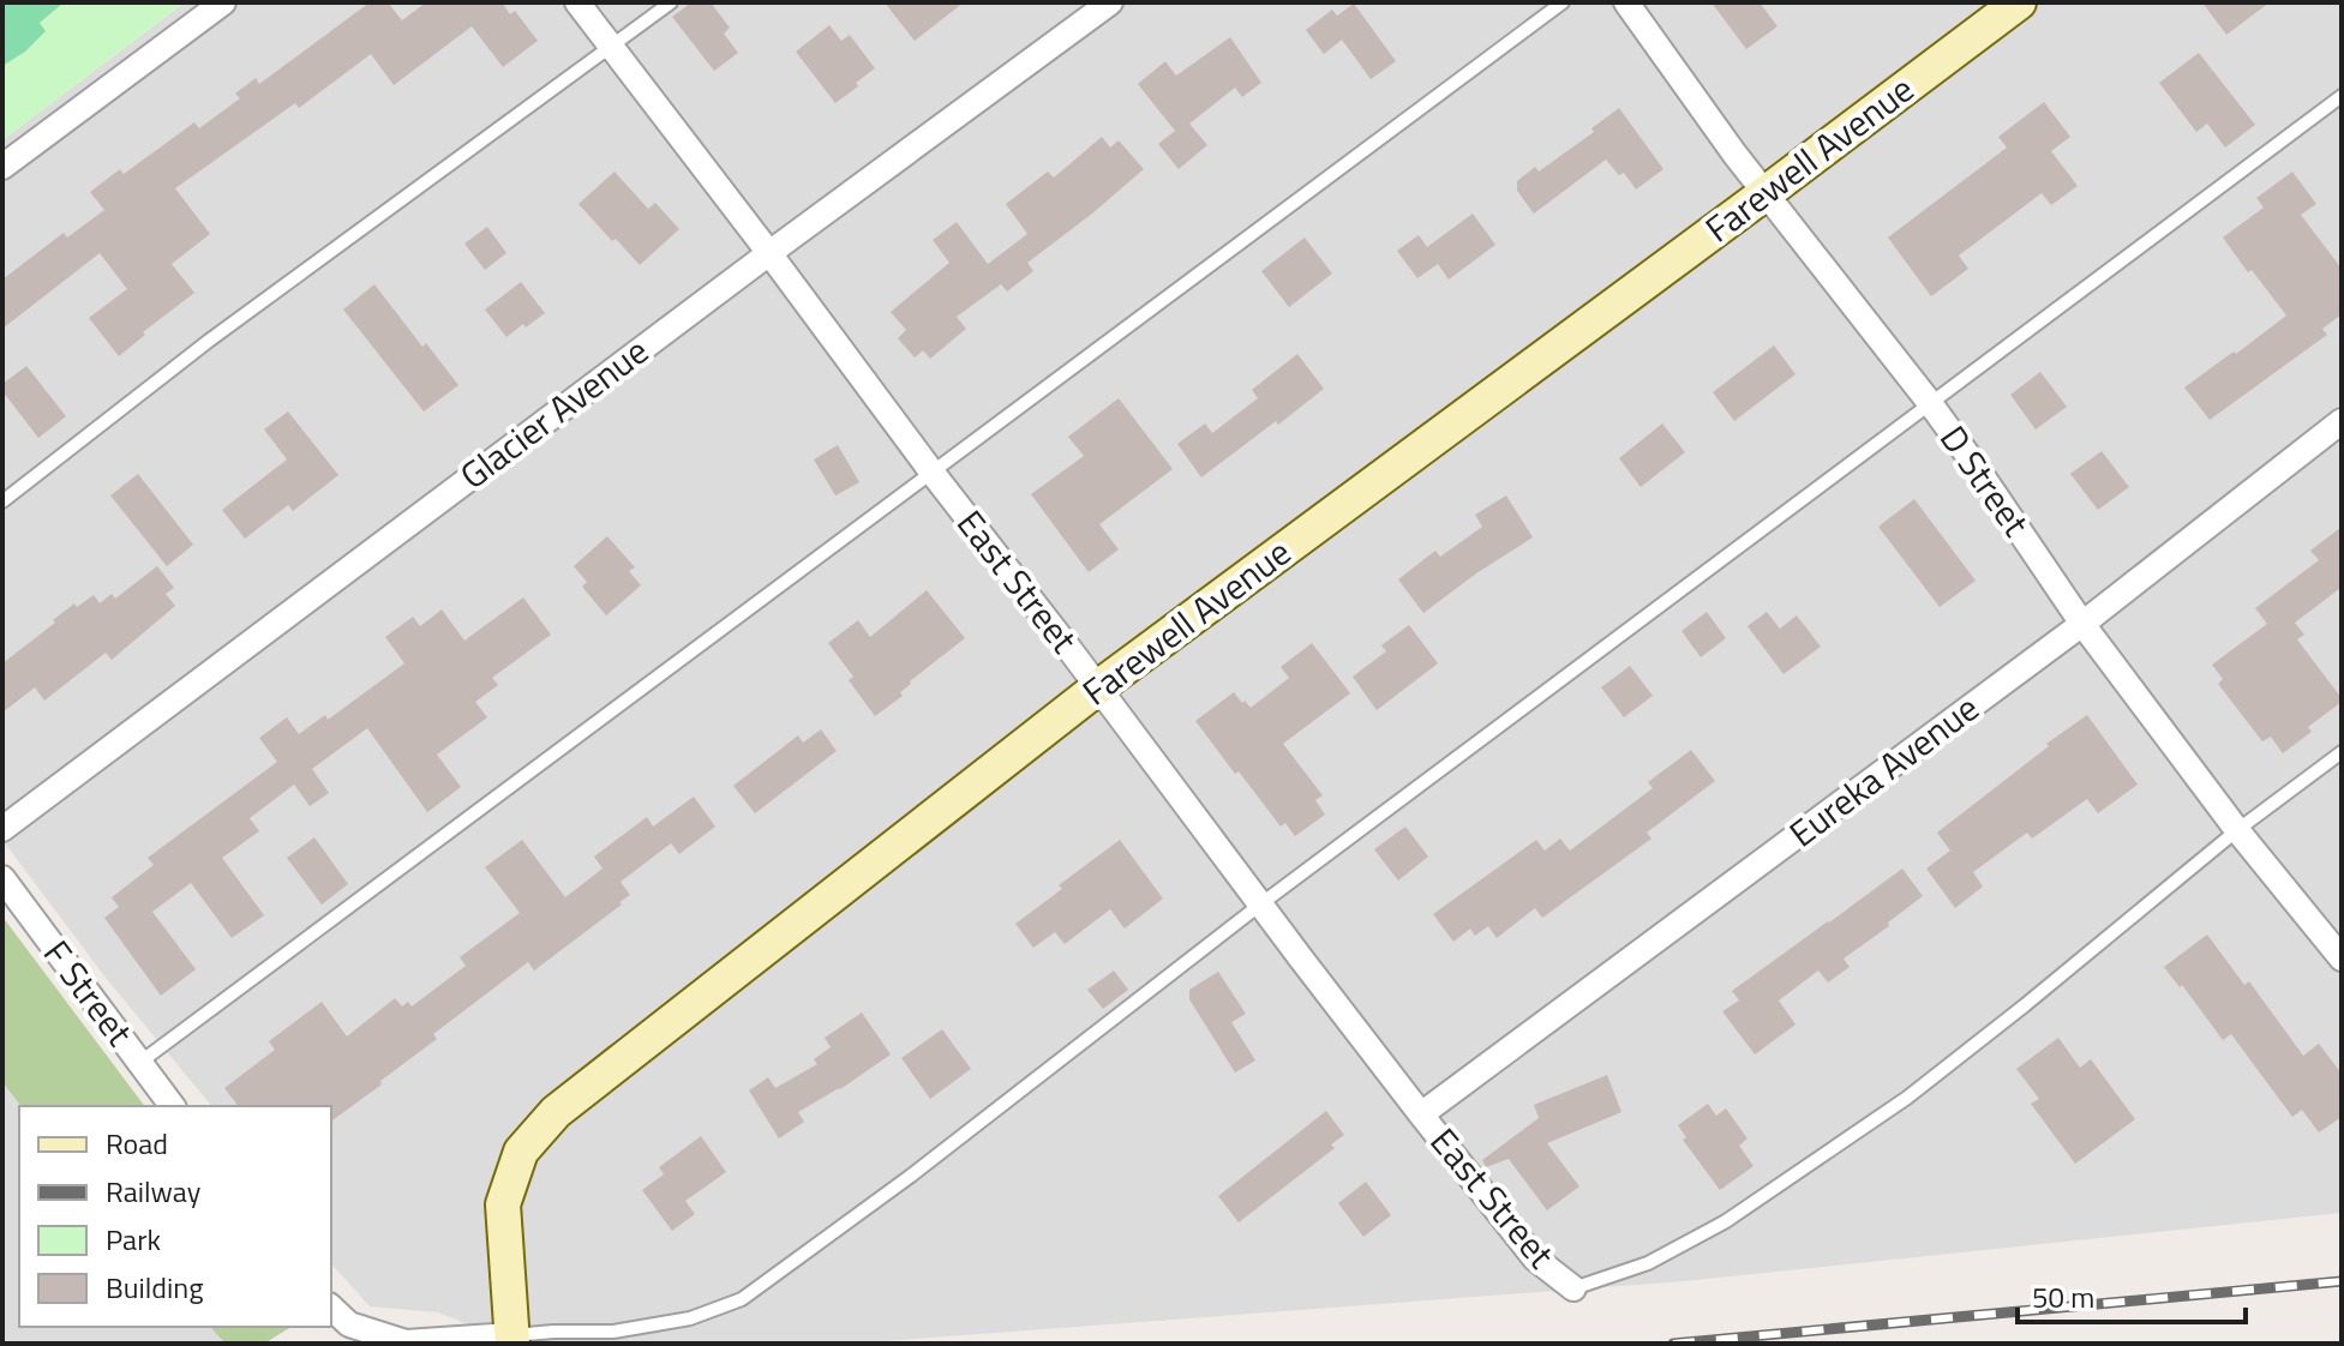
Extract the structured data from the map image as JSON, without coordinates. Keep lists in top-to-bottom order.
{
  "streets": {
    "street": [
      "Farewell Avenue",
      "Glacier Avenue",
      "D Street",
      "East Street",
      "Eureka Avenue",
      "F Street"
    ]
  },
  "crossings": [
    ["Farewell Avenue", "D Street"],
    ["Farewell Avenue", "East Street"],
    ["Glacier Avenue", "East Street"],
    ["D Street", "Eureka Avenue"],
    ["East Street", "Eureka Avenue"]
  ],
  "legend": [
    "Road",
    "Railway",
    "Park",
    "Building"
  ],
  "scale_bar": "50 m"
}
